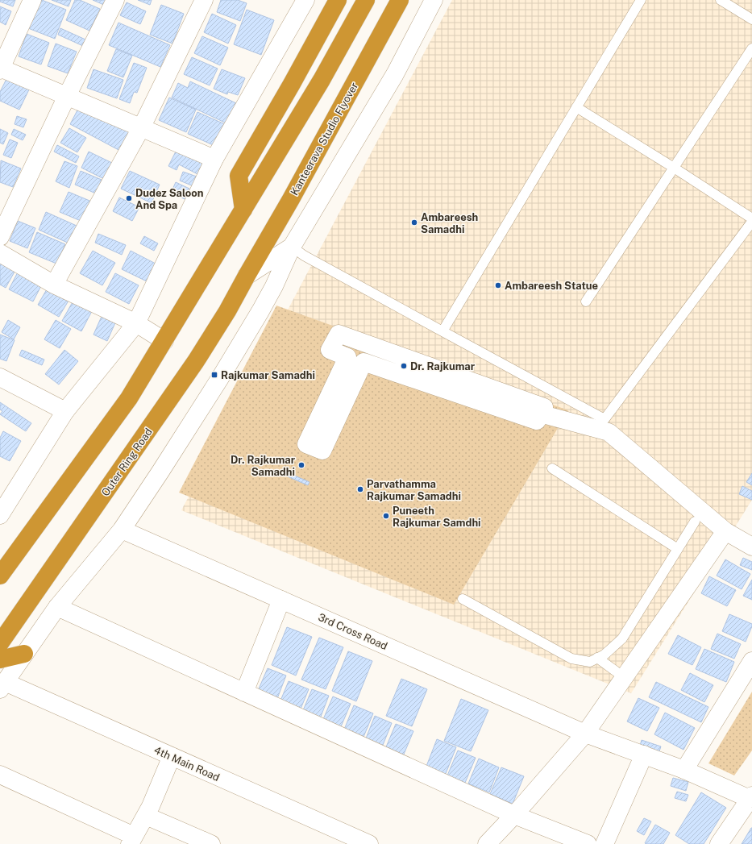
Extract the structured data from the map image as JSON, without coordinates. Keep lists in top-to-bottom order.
{
  "streets": {
    "highway": ["Kanteerava Studio Flyover", "Outer Ring Road"],
    "street": ["3rd Cross Road", "4th Main Road"]
  },
  "crossings": [
    ["Kanteerava Studio Flyover", "Outer Ring Road"]
  ],
  "places": {
    "other": [
      "Dudez Saloon And Spa",
      "Ambareesh Samadhi",
      "Ambareesh Statue",
      "Dr. Rajkumar",
      "Dr. Rajkumar Samadhi",
      "Parvathamma Rajkumar Samadhi",
      "Puneeth Rajkumar Samdhi"
    ],
    "transit": ["Rajkumar Samadhi"]
  }
}
